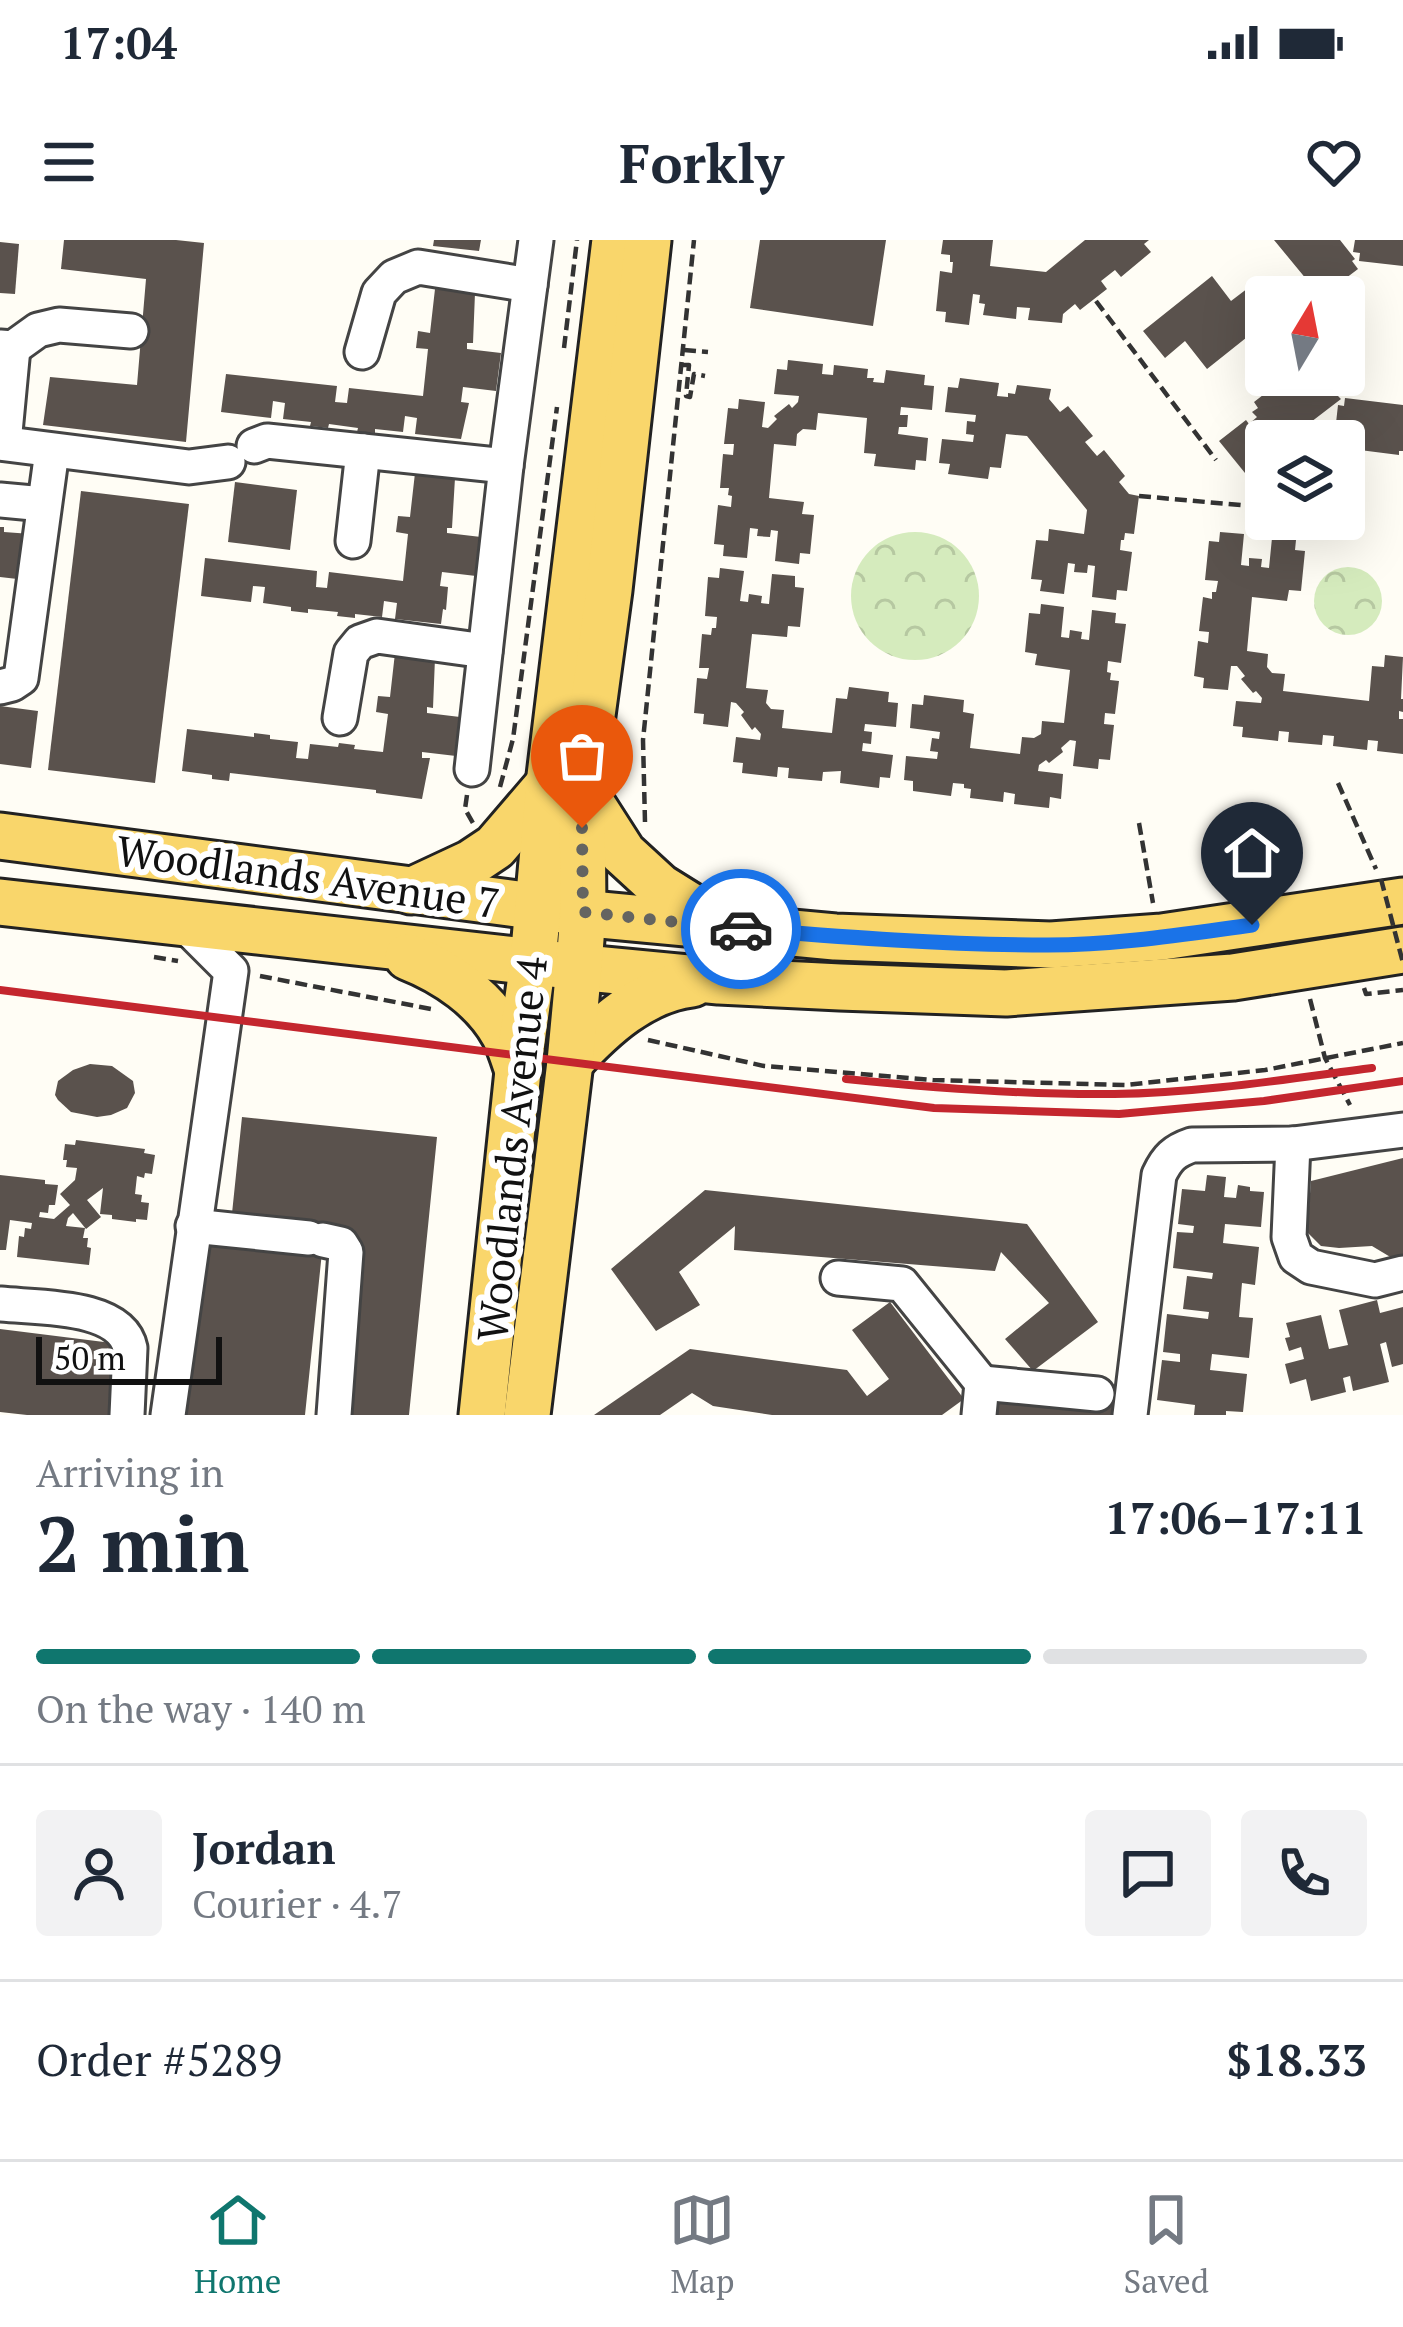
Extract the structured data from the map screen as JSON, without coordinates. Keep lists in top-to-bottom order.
{
  "streets": {
    "main road": ["Woodlands Avenue 7", "Woodlands Avenue 4"]
  },
  "crossings": [
    ["Woodlands Avenue 7", "Woodlands Avenue 4"]
  ],
  "scale_bar": "50 m",
  "north": "top",
  "page": {
    "status": "17:04",
    "header": "Forkly",
    "scale": "50 m",
    "heading": ["2 min", "Arriving in", "17:06–17:11"],
    "panel": [
      "Jordan",
      "Courier · 4.7",
      "Order #5289",
      "$18.33"
    ],
    "bar": "On the way · 140 m",
    "tabs": ["Home", "Map", "Saved"]
  }
}
